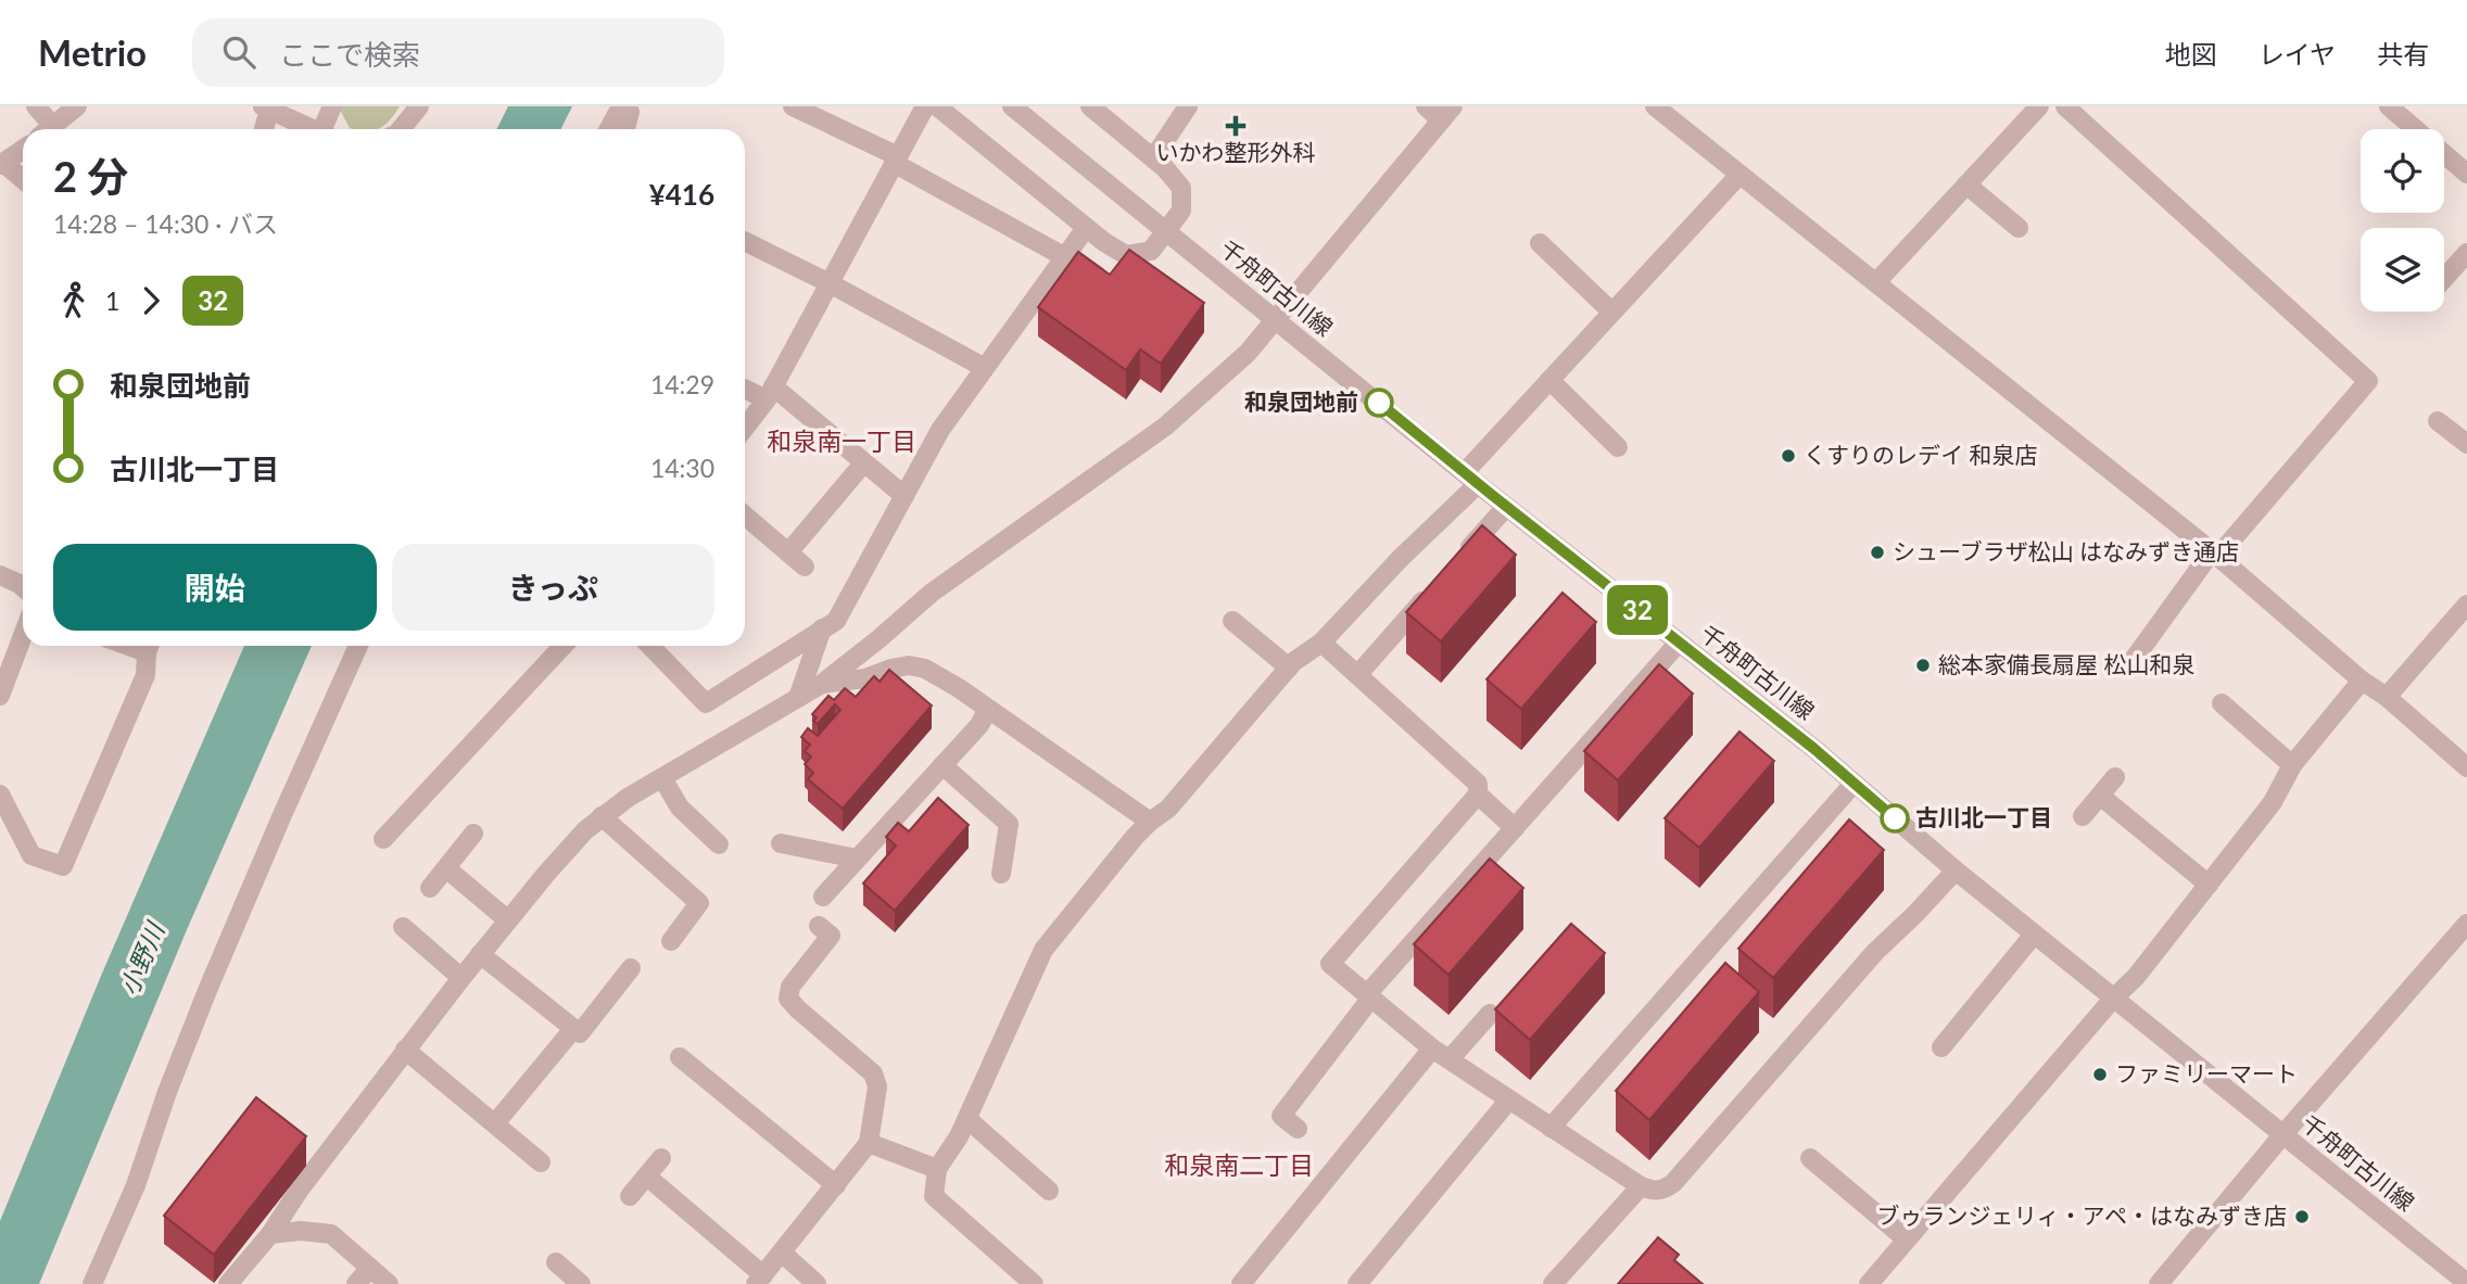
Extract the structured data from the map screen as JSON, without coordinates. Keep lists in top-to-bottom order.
{
  "streets": {
    "street": ["千舟町古川線"]
  },
  "districts": ["和泉南一丁目", "和泉南二丁目"],
  "water": ["小野川"],
  "places": {
    "health": ["いかわ整形外科"],
    "other": [
      "和泉団地前",
      "くすりのレデイ 和泉店",
      "シューブラザ松山 はなみずき通店",
      "総本家備長扇屋 松山和泉",
      "古川北一丁目",
      "ファミリーマート",
      "ブゥランジェリィ・アペ・はなみずき店"
    ]
  },
  "lines": ["bus line 32"],
  "page": {
    "header": "Metrio",
    "search": "ここで検索",
    "nav": ["地図", "レイヤ", "共有"],
    "on_map": "32",
    "heading": ["2 分", "14:28 – 14:30 · バス", "¥416"],
    "legs": ["1", "32"],
    "list": [
      {
        "name": "和泉団地前",
        "value": "14:29"
      },
      {
        "name": "古川北一丁目",
        "value": "14:30"
      }
    ],
    "buttons": ["開始", "きっぷ"]
  }
}
